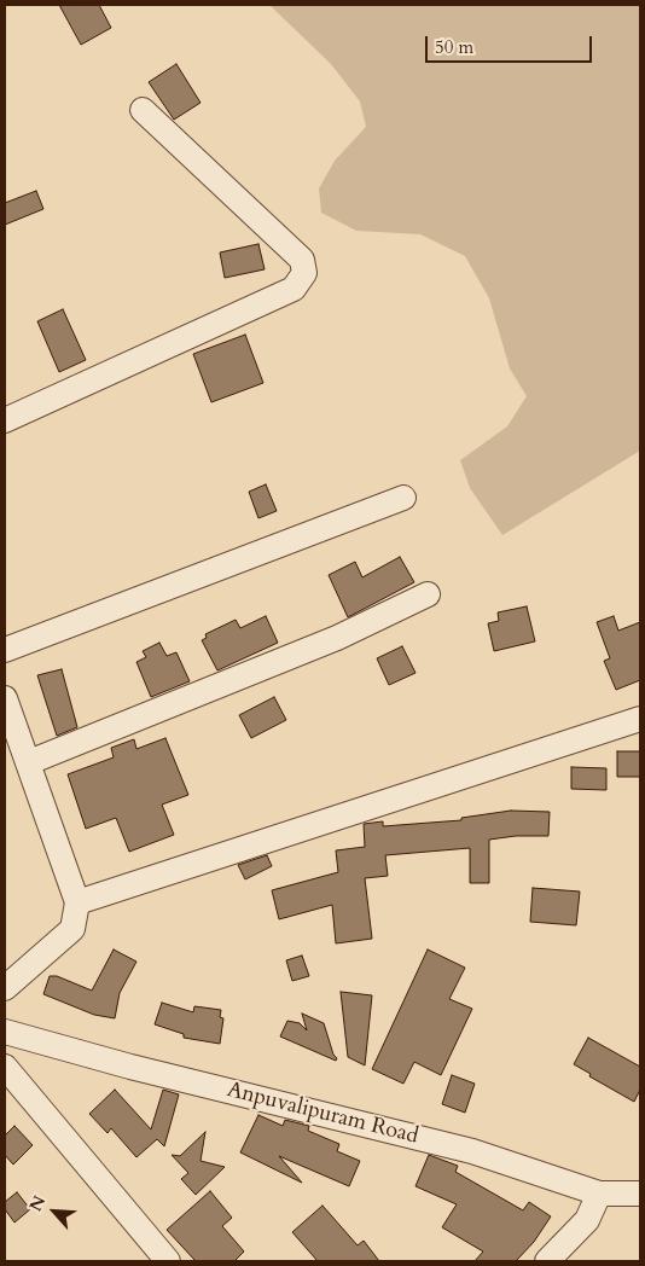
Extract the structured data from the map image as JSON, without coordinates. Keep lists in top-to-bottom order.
{
  "streets": {
    "street": ["Anpuvalipuram Road"]
  },
  "scale_bar": "50 m",
  "north": "top left"
}
